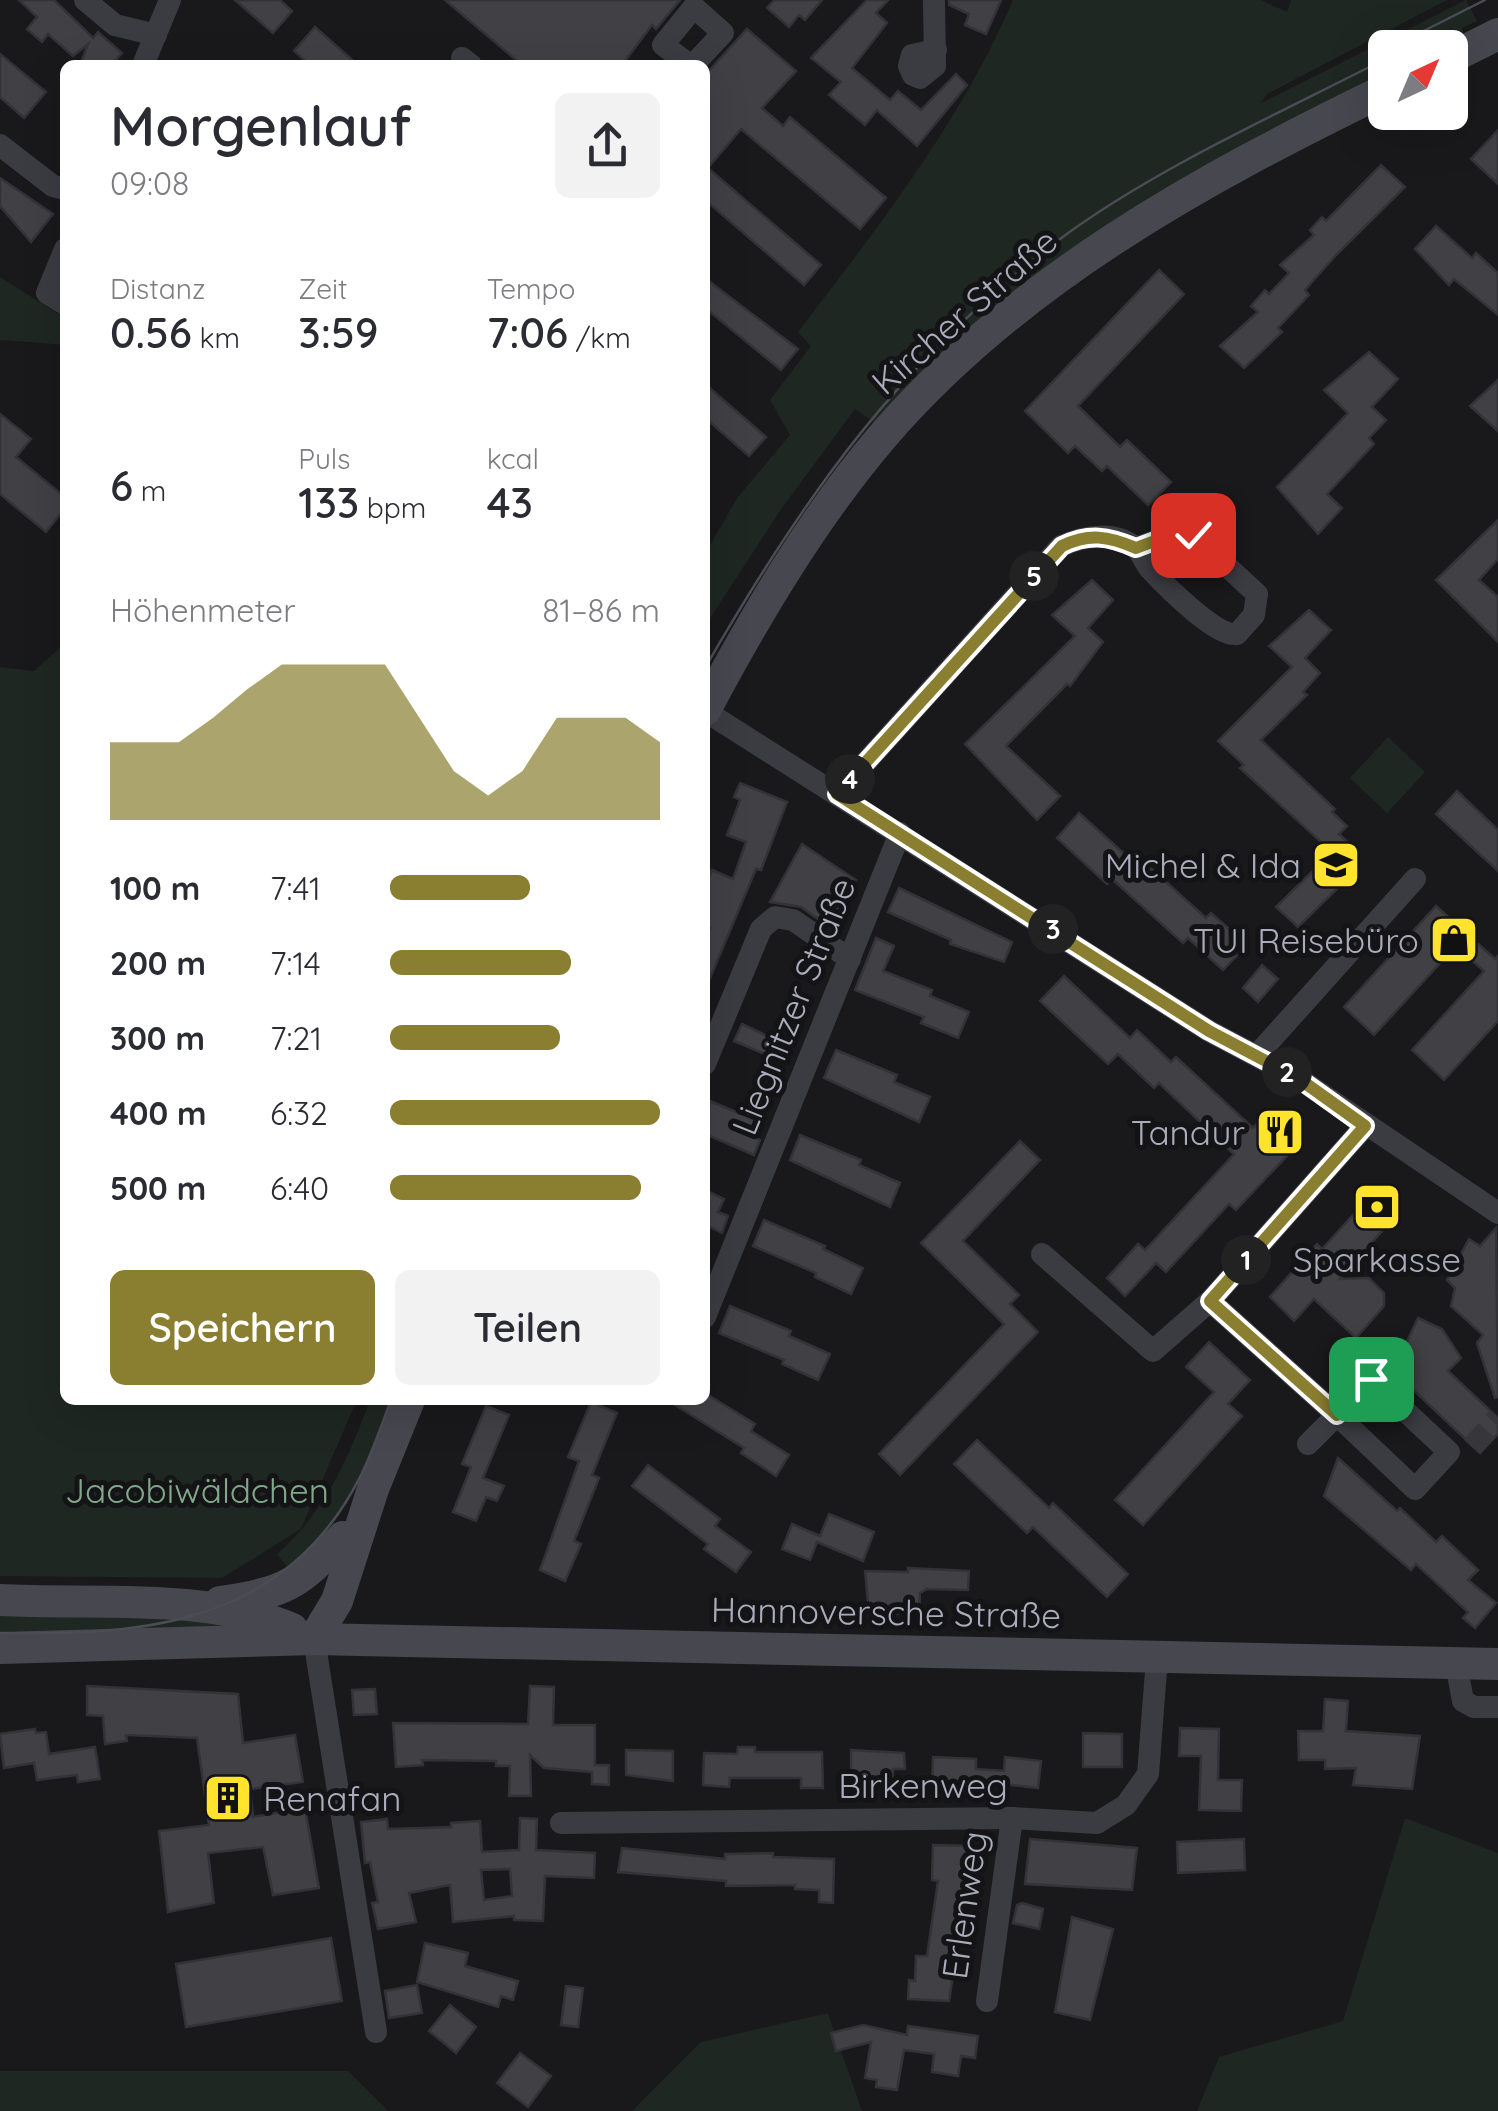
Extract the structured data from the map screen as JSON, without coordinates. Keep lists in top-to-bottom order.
{
  "streets": {
    "main road": ["Kircher Straße", "Hannoversche Straße"],
    "street": ["Liegnitzer Straße", "Birkenweg", "Erlenweg"]
  },
  "crossings": [
    ["Hannoversche Straße", "Birkenweg"],
    ["Birkenweg", "Erlenweg"]
  ],
  "parks": ["Jacobiwäldchen"],
  "places": {
    "school or university": ["Michel & Ida"],
    "shop": ["TUI Reisebüro"],
    "restaurant": ["Tandur"],
    "bank": ["Sparkasse"],
    "building": ["Renafan"]
  },
  "north": "top right",
  "page": {
    "heading": ["Morgenlauf", "09:08"],
    "stats": [
      ["Distanz", "0.56 km"],
      ["Zeit", "3:59"],
      ["Tempo", "7:06 /km"],
      ["6 m"],
      ["Puls", "133 bpm"],
      ["kcal", "43"]
    ],
    "pins": [
      "5",
      "4",
      "3",
      "2",
      "1"
    ],
    "chart": ["Höhenmeter", "81–86 m"],
    "list": [
      {
        "name": "100 m",
        "note": "7:41"
      },
      {
        "name": "200 m",
        "note": "7:14"
      },
      {
        "name": "300 m",
        "note": "7:21"
      },
      {
        "name": "400 m",
        "note": "6:32"
      },
      {
        "name": "500 m",
        "note": "6:40"
      }
    ],
    "buttons": ["Speichern", "Teilen"]
  }
}
